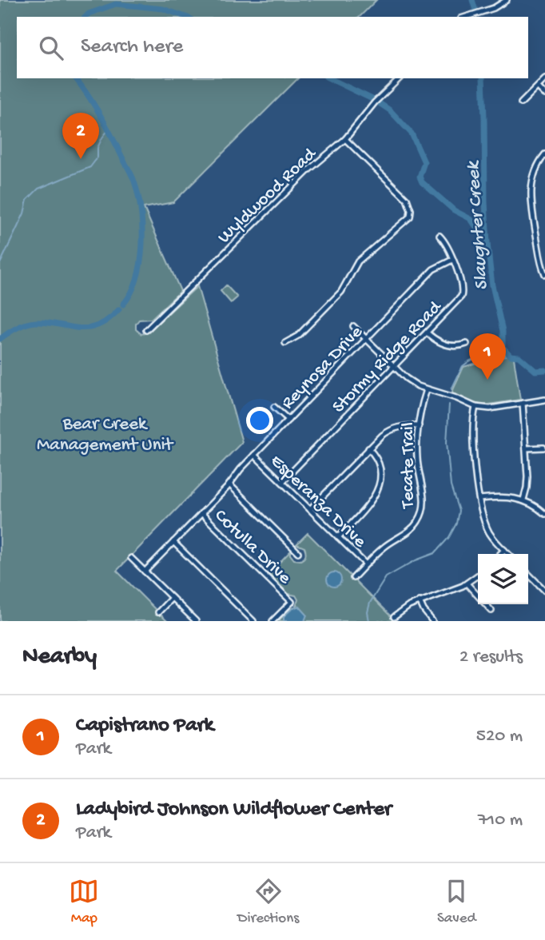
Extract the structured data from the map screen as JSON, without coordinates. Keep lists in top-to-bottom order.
{
  "streets": {
    "street": [
      "Wyldwood Road",
      "Stormy Ridge Road",
      "Reynosa Drive",
      "Tecate Trail",
      "Esperanza Drive",
      "Cotulla Drive"
    ]
  },
  "crossings": [
    ["Stormy Ridge Road", "Reynosa Drive"],
    ["Stormy Ridge Road", "Esperanza Drive"],
    ["Reynosa Drive", "Esperanza Drive"],
    ["Reynosa Drive", "Cotulla Drive"],
    ["Tecate Trail", "Esperanza Drive"]
  ],
  "water": ["Slaughter Creek"],
  "parks": ["Bear Creek Management Unit"],
  "page": {
    "search": "Search here",
    "pins": ["2", "1"],
    "heading": ["Nearby", "2 results"],
    "list": [
      {
        "mark": "1",
        "name": "Capistrano Park",
        "note": "Park",
        "value": "520 m"
      },
      {
        "mark": "2",
        "name": "Ladybird Johnson Wildflower Center",
        "note": "Park",
        "value": "710 m"
      }
    ],
    "nav": ["Map", "Directions", "Saved"]
  }
}
